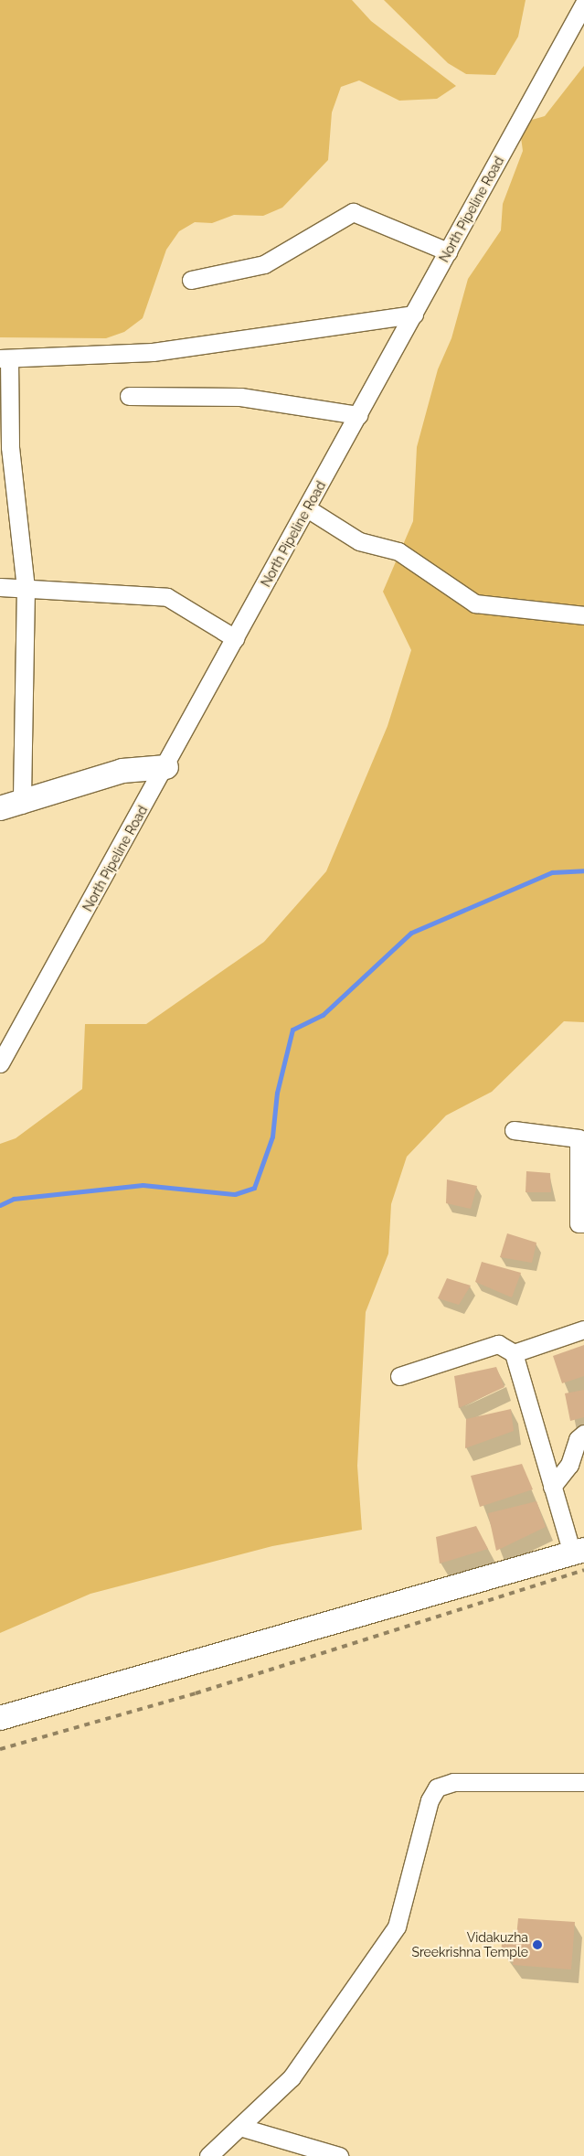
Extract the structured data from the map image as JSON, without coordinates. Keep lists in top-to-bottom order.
{
  "streets": {
    "street": ["North Pipeline Road"]
  },
  "places": ["Vidakuzha Sreekrishna Temple"]
}
